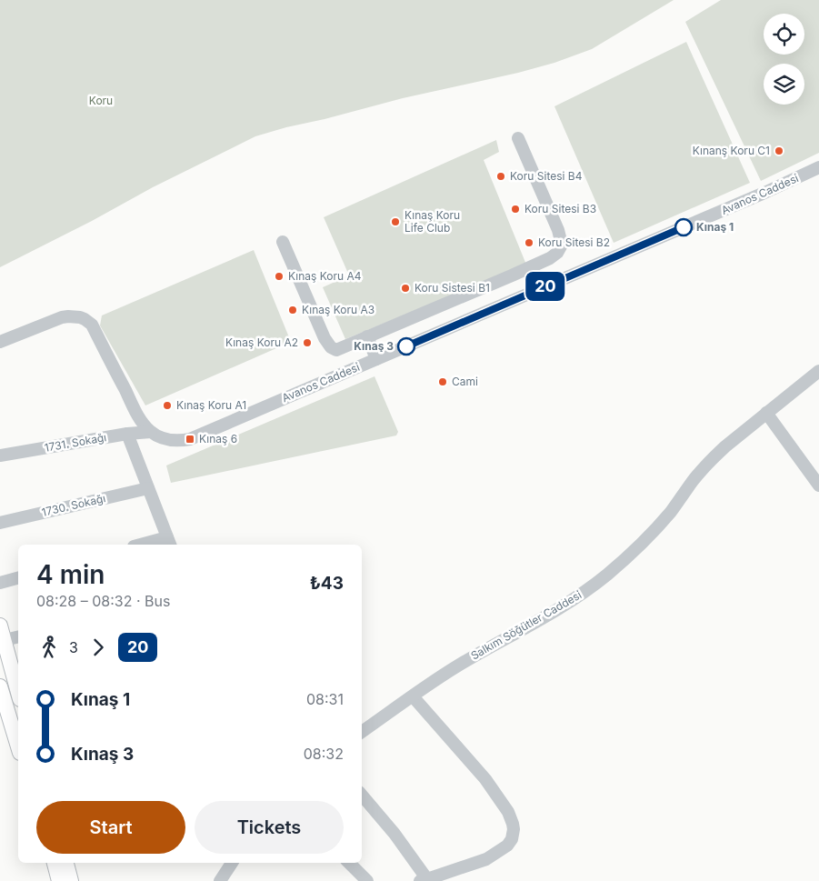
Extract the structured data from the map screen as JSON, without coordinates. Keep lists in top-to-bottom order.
{
  "streets": {
    "street": [
      "Avanos Caddesi",
      "1731. Sokağı",
      "1730. Sokağı",
      "Salkım Söğütler Caddesi"
    ]
  },
  "crossings": [
    ["Avanos Caddesi", "1731. Sokağı"]
  ],
  "parks": ["Koru"],
  "places": {
    "other": [
      "Kınanş Koru C1",
      "Koru Sitesi B4",
      "Koru Sitesi B3",
      "Kınaş Koru Life Club",
      "Kınaş 1",
      "Koru Sitesi B2",
      "Kınaş Koru A4",
      "Koru Sistesi B1",
      "Kınaş Koru A3",
      "Kınaş Koru A2",
      "Kınaş 3",
      "Cami",
      "Kınaş Koru A1"
    ],
    "transit": ["Kınaş 6"]
  },
  "lines": ["bus line 20"],
  "page": {
    "on_map": "20",
    "heading": ["4 min", "08:28 – 08:32 · Bus", "₺43"],
    "legs": ["3", "20"],
    "list": [
      {
        "name": "Kınaş 1",
        "value": "08:31"
      },
      {
        "name": "Kınaş 3",
        "value": "08:32"
      }
    ],
    "buttons": ["Start", "Tickets"]
  }
}
